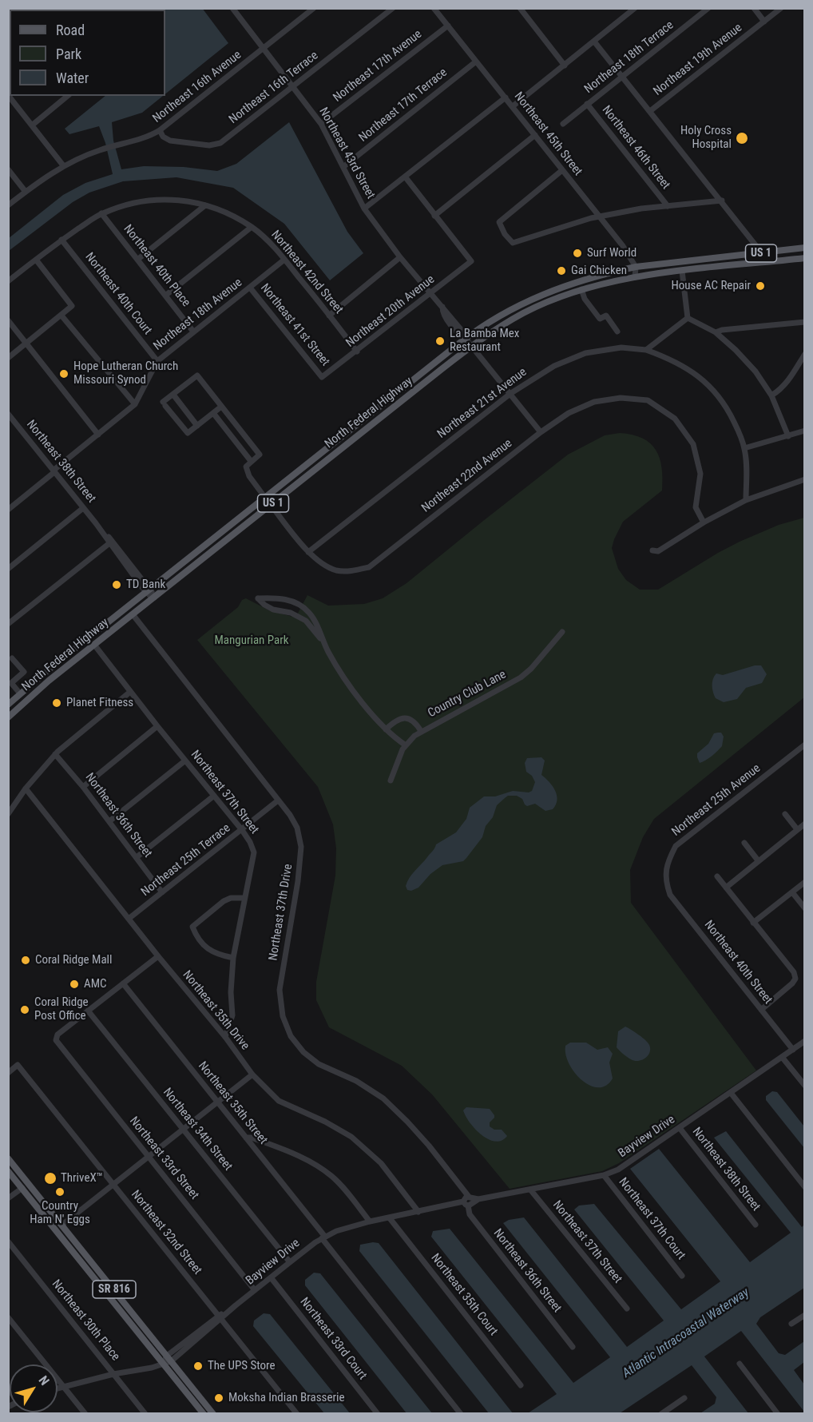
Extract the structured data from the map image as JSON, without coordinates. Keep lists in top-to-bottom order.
{
  "streets": {
    "main road": ["US 1", "North Federal Highway", "SR 816"],
    "street": [
      "Northeast 18th Terrace",
      "Northeast 19th Avenue",
      "Northeast 17th Avenue",
      "Northeast 16th Avenue",
      "Northeast 16th Terrace",
      "Northeast 17th Terrace",
      "Northeast 45th Street",
      "Northeast 46th Street",
      "Northeast 43rd Street",
      "Northeast 40th Place",
      "Northeast 42nd Street",
      "Northeast 40th Court",
      "Northeast 20th Avenue",
      "Northeast 18th Avenue",
      "Northeast 41st Street",
      "Northeast 21st Avenue",
      "Northeast 38th Street",
      "Northeast 22nd Avenue",
      "Country Club Lane",
      "Northeast 37th Street",
      "Northeast 25th Avenue",
      "Northeast 36th Street",
      "Northeast 25th Terrace",
      "Northeast 37th Drive",
      "Northeast 40th Street",
      "Northeast 35th Drive",
      "Northeast 35th Street",
      "Northeast 34th Street",
      "Bayview Drive",
      "Northeast 33rd Street",
      "Northeast 37th Court",
      "Northeast 32nd Street",
      "Northeast 35th Court",
      "Northeast 30th Place",
      "Northeast 33rd Court"
    ]
  },
  "crossings": [
    ["Northeast 18th Terrace", "Northeast 46th Street"],
    ["Northeast 17th Avenue", "Northeast 45th Street"],
    ["Northeast 17th Avenue", "Northeast 43rd Street"],
    ["Northeast 16th Avenue", "Northeast 16th Terrace"],
    ["Northeast 16th Avenue", "Northeast 43rd Street"],
    ["Northeast 16th Terrace", "Northeast 43rd Street"],
    ["Northeast 17th Terrace", "Northeast 45th Street"],
    ["Northeast 17th Terrace", "Northeast 43rd Street"],
    ["Northeast 45th Street", "North Federal Highway"],
    ["Northeast 43rd Street", "Northeast 20th Avenue"],
    ["Northeast 43rd Street", "Northeast 21st Avenue"],
    ["Northeast 43rd Street", "North Federal Highway"],
    ["Northeast 43rd Street", "Northeast 22nd Avenue"],
    ["Northeast 40th Place", "Northeast 18th Avenue"],
    ["Northeast 42nd Street", "Northeast 20th Avenue"],
    ["Northeast 42nd Street", "Northeast 18th Avenue"],
    ["Northeast 40th Court", "Northeast 18th Avenue"],
    ["Northeast 20th Avenue", "Northeast 41st Street"],
    ["Northeast 18th Avenue", "Northeast 41st Street"],
    ["Northeast 18th Avenue", "Northeast 38th Street"],
    ["Northeast 21st Avenue", "Northeast 22nd Avenue"],
    ["North Federal Highway", "Northeast 38th Street"],
    ["North Federal Highway", "Northeast 22nd Avenue"],
    ["North Federal Highway", "Northeast 37th Street"],
    ["North Federal Highway", "Northeast 37th Drive"],
    ["Northeast 38th Street", "Bayview Drive"],
    ["Northeast 37th Street", "Northeast 25th Terrace"],
    ["Northeast 37th Street", "Northeast 35th Drive"],
    ["Northeast 37th Street", "Bayview Drive"],
    ["Northeast 25th Avenue", "Northeast 40th Street"],
    ["Northeast 36th Street", "Northeast 25th Terrace"],
    ["Northeast 36th Street", "Northeast 37th Drive"],
    ["Northeast 36th Street", "Bayview Drive"],
    ["Northeast 25th Terrace", "Northeast 37th Drive"],
    ["Northeast 25th Terrace", "Northeast 35th Drive"],
    ["Northeast 37th Drive", "Bayview Drive"],
    ["Northeast 40th Street", "Bayview Drive"],
    ["Northeast 35th Drive", "Bayview Drive"],
    ["Northeast 35th Street", "Bayview Drive"],
    ["Northeast 34th Street", "Bayview Drive"],
    ["Northeast 34th Street", "Northeast 33rd Street"],
    ["Bayview Drive", "Northeast 33rd Street"],
    ["Bayview Drive", "Northeast 37th Court"],
    ["Bayview Drive", "Northeast 32nd Street"],
    ["Bayview Drive", "SR 816"],
    ["Bayview Drive", "Northeast 35th Court"],
    ["Bayview Drive", "Northeast 30th Place"],
    ["Bayview Drive", "Northeast 33rd Court"]
  ],
  "water": ["Atlantic Intracoastal Waterway"],
  "parks": ["Mangurian Park"],
  "places": [
    "Holy Cross Hospital",
    "Surf World",
    "Gai Chicken",
    "House AC Repair",
    "La Bamba Mex Restaurant",
    "Hope Lutheran Church Missouri Synod",
    "TD Bank",
    "Planet Fitness",
    "Coral Ridge Mall",
    "AMC",
    "Coral Ridge Post Office",
    "ThriveX™",
    "Country Ham N' Eggs",
    "The UPS Store",
    "Moksha Indian Brasserie"
  ],
  "legend": ["Road", "Park", "Water"],
  "north": "top right"
}
